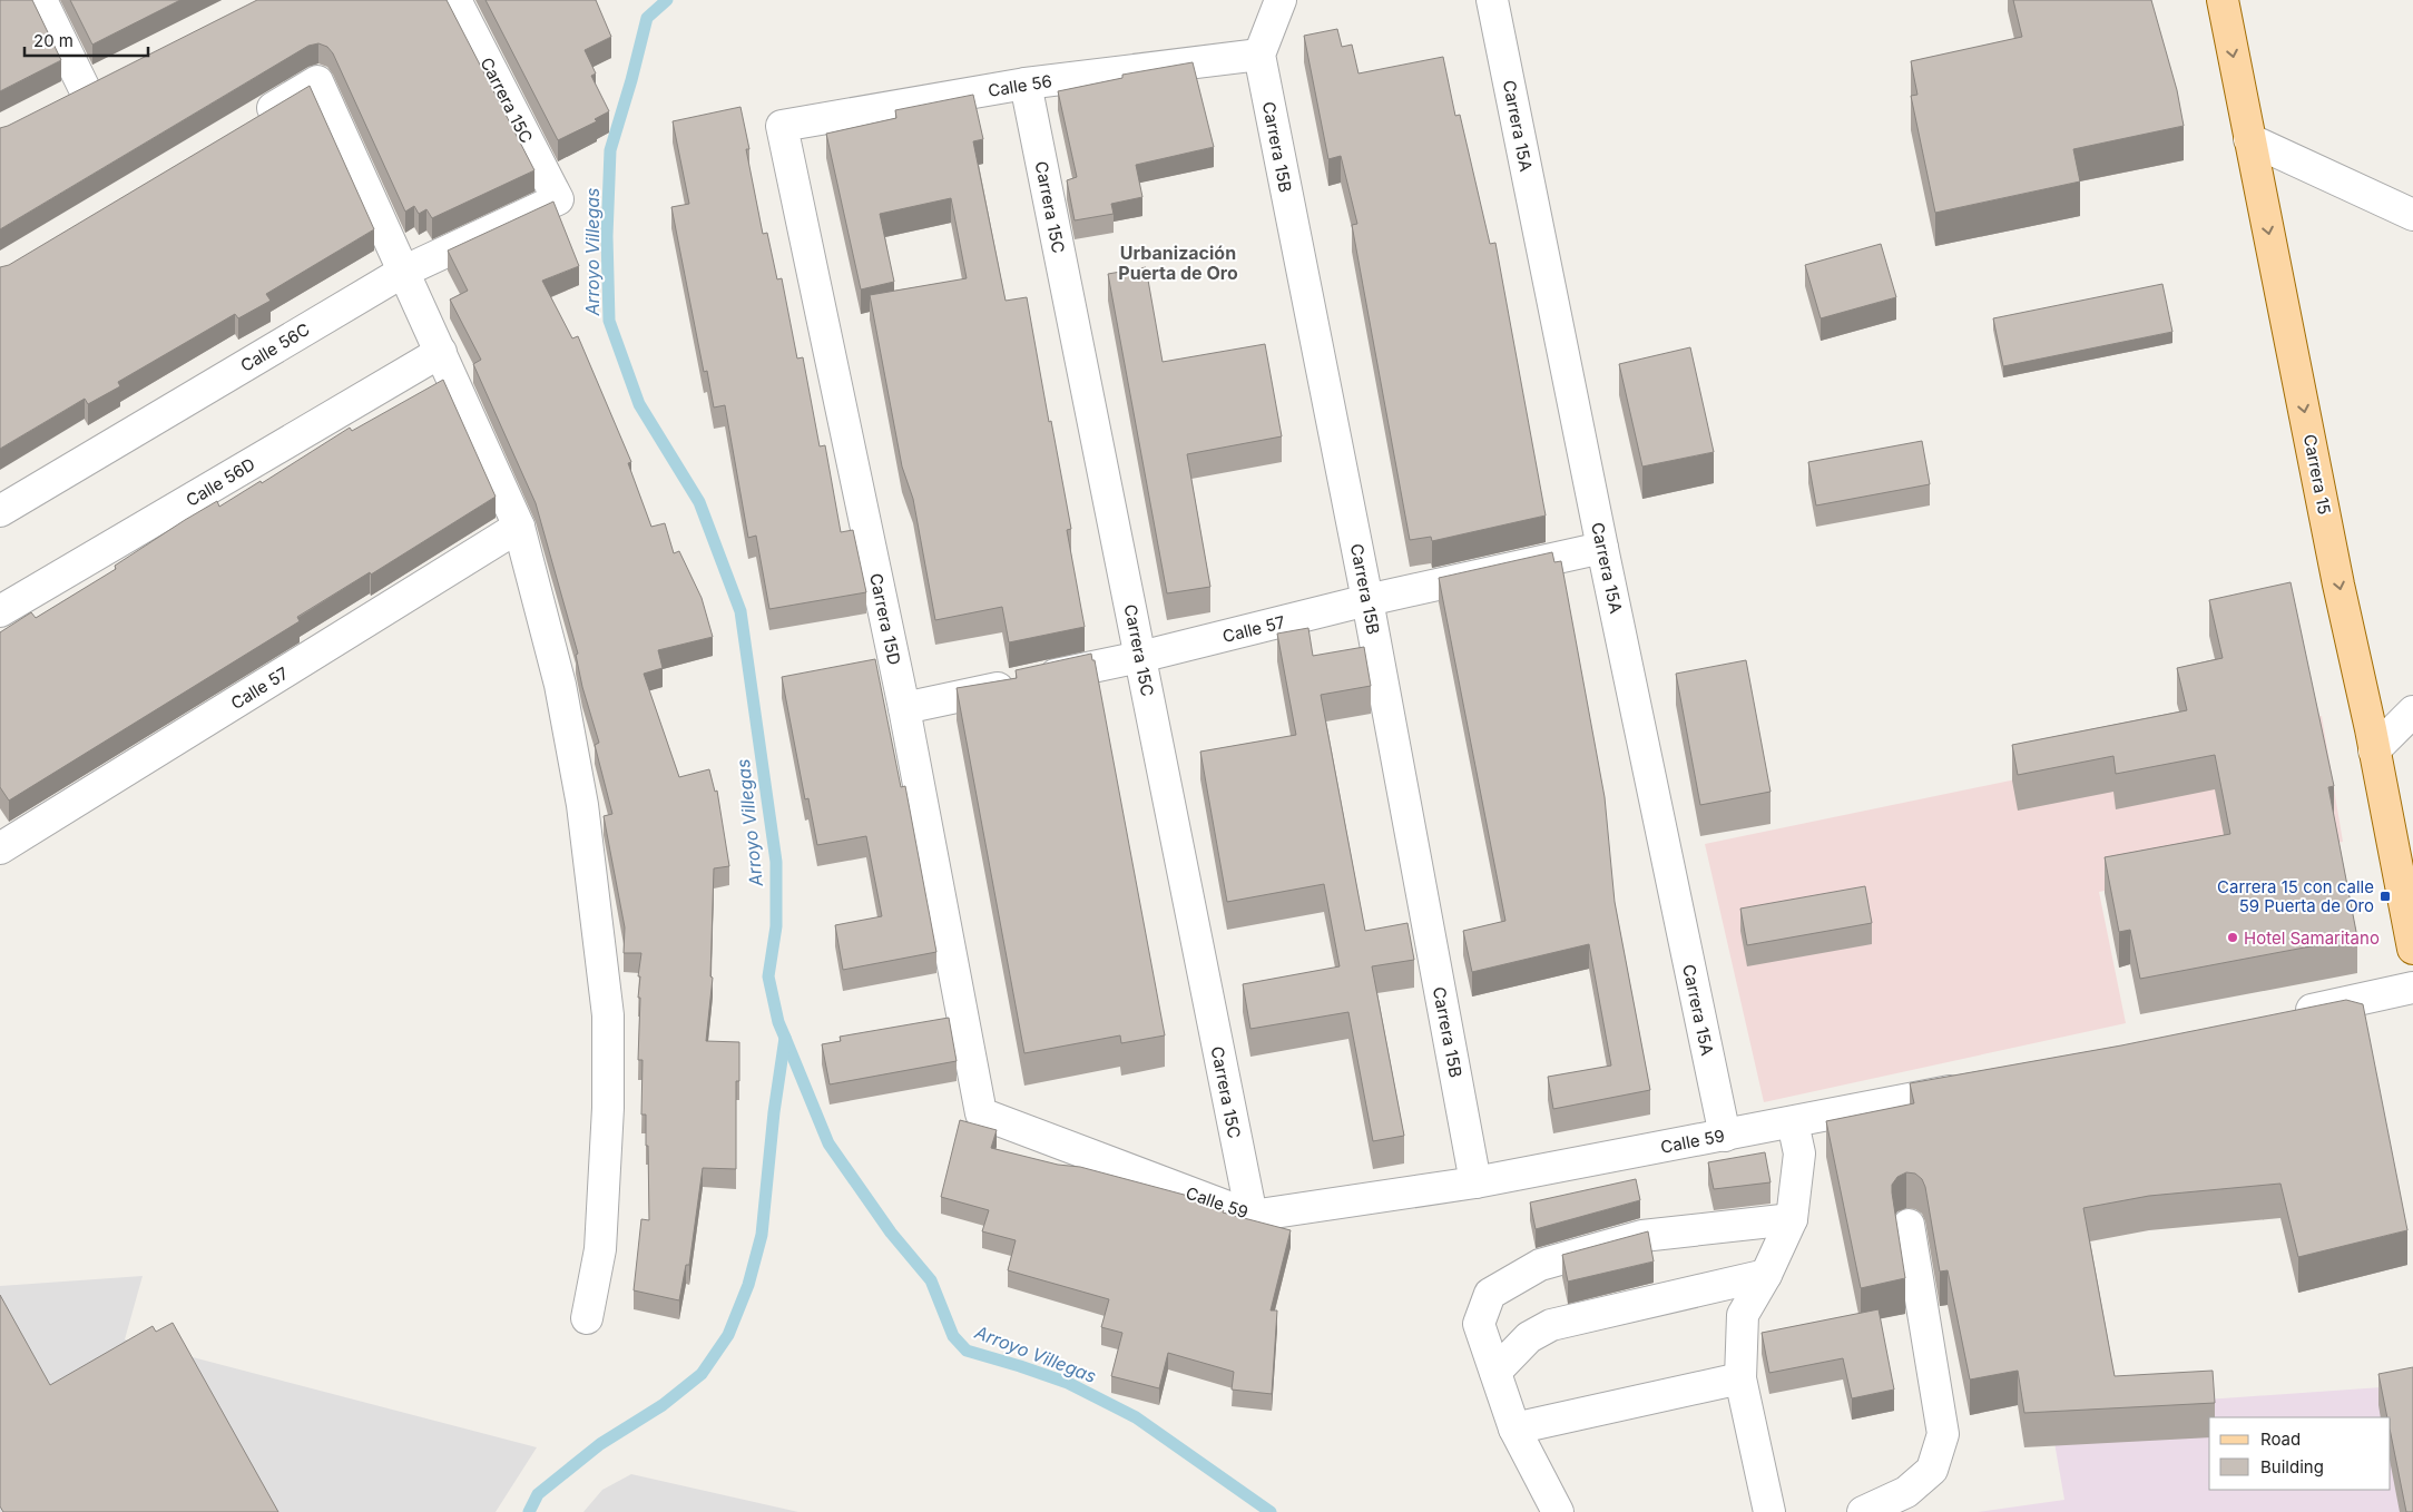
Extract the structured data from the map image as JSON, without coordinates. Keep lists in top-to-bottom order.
{
  "streets": {
    "main road": ["Carrera 15"],
    "street": [
      "Calle 56",
      "Carrera 15C",
      "Carrera 15A",
      "Carrera 15B",
      "Calle 56C",
      "Calle 56D",
      "Carrera 15D",
      "Calle 57",
      "Calle 59"
    ]
  },
  "crossings": [
    ["Calle 56", "Carrera 15C"],
    ["Calle 56", "Carrera 15B"],
    ["Calle 56", "Carrera 15D"],
    ["Carrera 15C", "Calle 56C"],
    ["Carrera 15C", "Calle 57"],
    ["Carrera 15C", "Calle 59"],
    ["Carrera 15A", "Calle 57"],
    ["Carrera 15A", "Calle 59"],
    ["Carrera 15B", "Calle 57"],
    ["Carrera 15B", "Calle 59"],
    ["Carrera 15D", "Calle 57"],
    ["Carrera 15D", "Calle 59"]
  ],
  "one_way": ["Carrera 15"],
  "districts": ["Urbanización Puerta de Oro"],
  "water": ["Arroyo Villegas"],
  "places": {
    "transit": ["Carrera 15 con calle 59 Puerta de Oro"],
    "other": ["Hotel Samaritano"]
  },
  "legend": ["Road", "Building"],
  "scale_bar": "20 m"
}
